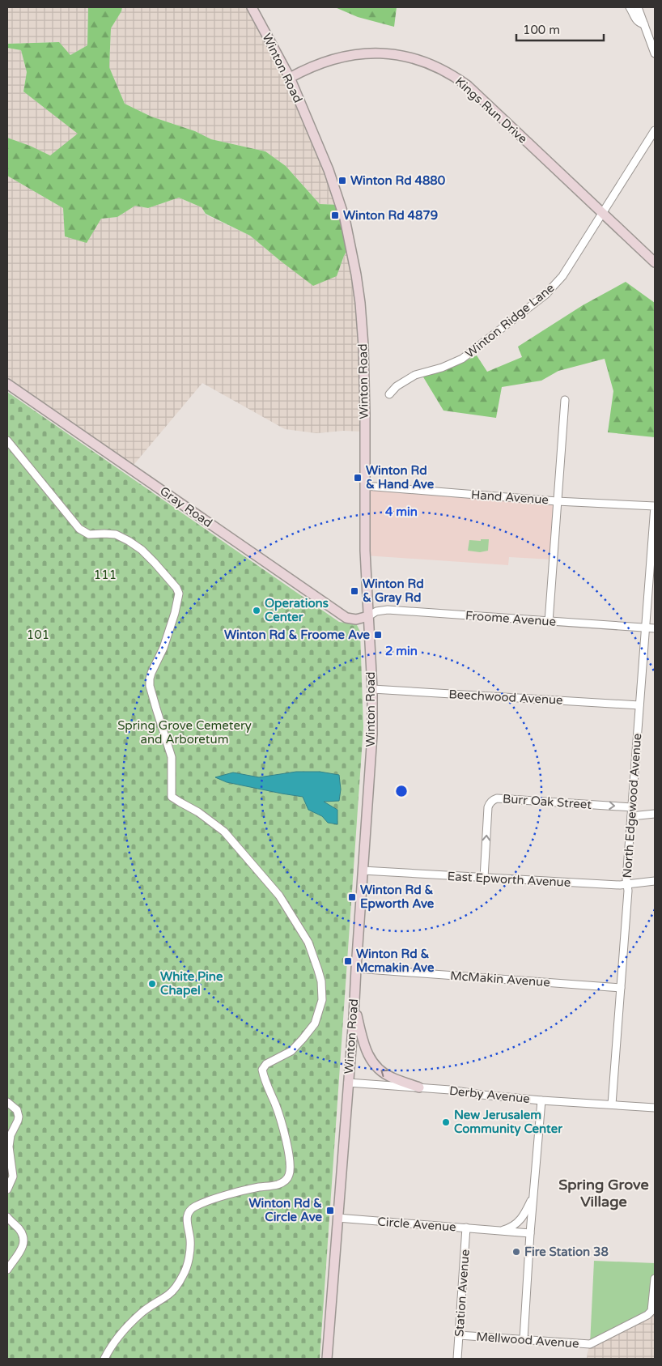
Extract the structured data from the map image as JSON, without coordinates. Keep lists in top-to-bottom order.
{
  "streets": {
    "main road": ["Winton Road", "Kings Run Drive", "Gray Road"],
    "street": [
      "Winton Ridge Lane",
      "Hand Avenue",
      "Froome Avenue",
      "Beechwood Avenue",
      "Burr Oak Street",
      "North Edgewood Avenue",
      "East Epworth Avenue",
      "McMakin Avenue",
      "Derby Avenue",
      "Circle Avenue",
      "Station Avenue",
      "Mellwood Avenue"
    ]
  },
  "crossings": [
    ["Winton Road", "Kings Run Drive"],
    ["Winton Road", "Hand Avenue"],
    ["Winton Road", "Gray Road"],
    ["Winton Road", "Froome Avenue"],
    ["Winton Road", "Beechwood Avenue"],
    ["Winton Road", "East Epworth Avenue"],
    ["Winton Road", "McMakin Avenue"],
    ["Winton Road", "Derby Avenue"],
    ["Winton Road", "Circle Avenue"],
    ["Kings Run Drive", "Winton Ridge Lane"],
    ["Hand Avenue", "North Edgewood Avenue"],
    ["Gray Road", "Froome Avenue"],
    ["Froome Avenue", "North Edgewood Avenue"],
    ["Beechwood Avenue", "North Edgewood Avenue"],
    ["Burr Oak Street", "North Edgewood Avenue"],
    ["Burr Oak Street", "East Epworth Avenue"],
    ["North Edgewood Avenue", "East Epworth Avenue"],
    ["North Edgewood Avenue", "McMakin Avenue"],
    ["North Edgewood Avenue", "Derby Avenue"],
    ["Derby Avenue", "Circle Avenue"],
    ["Circle Avenue", "Station Avenue"],
    ["Station Avenue", "Mellwood Avenue"]
  ],
  "districts": ["Spring Grove Village"],
  "parks": ["111", "101", "Spring Grove Cemetery and Arboretum"],
  "places": {
    "transit": [
      "Winton Rd 4880",
      "Winton Rd 4879",
      "Winton Rd & Hand Ave",
      "Winton Rd & Gray Rd",
      "Winton Rd & Froome Ave",
      "Winton Rd & Epworth Ave",
      "Winton Rd & Mcmakin Ave",
      "Winton Rd & Circle Ave"
    ],
    "other": [
      "Operations Center",
      "White Pine Chapel",
      "New Jerusalem Community Center",
      "Fire Station 38"
    ]
  },
  "scale_bar": "100 m",
  "rings": ["4 min", "2 min"]
}
